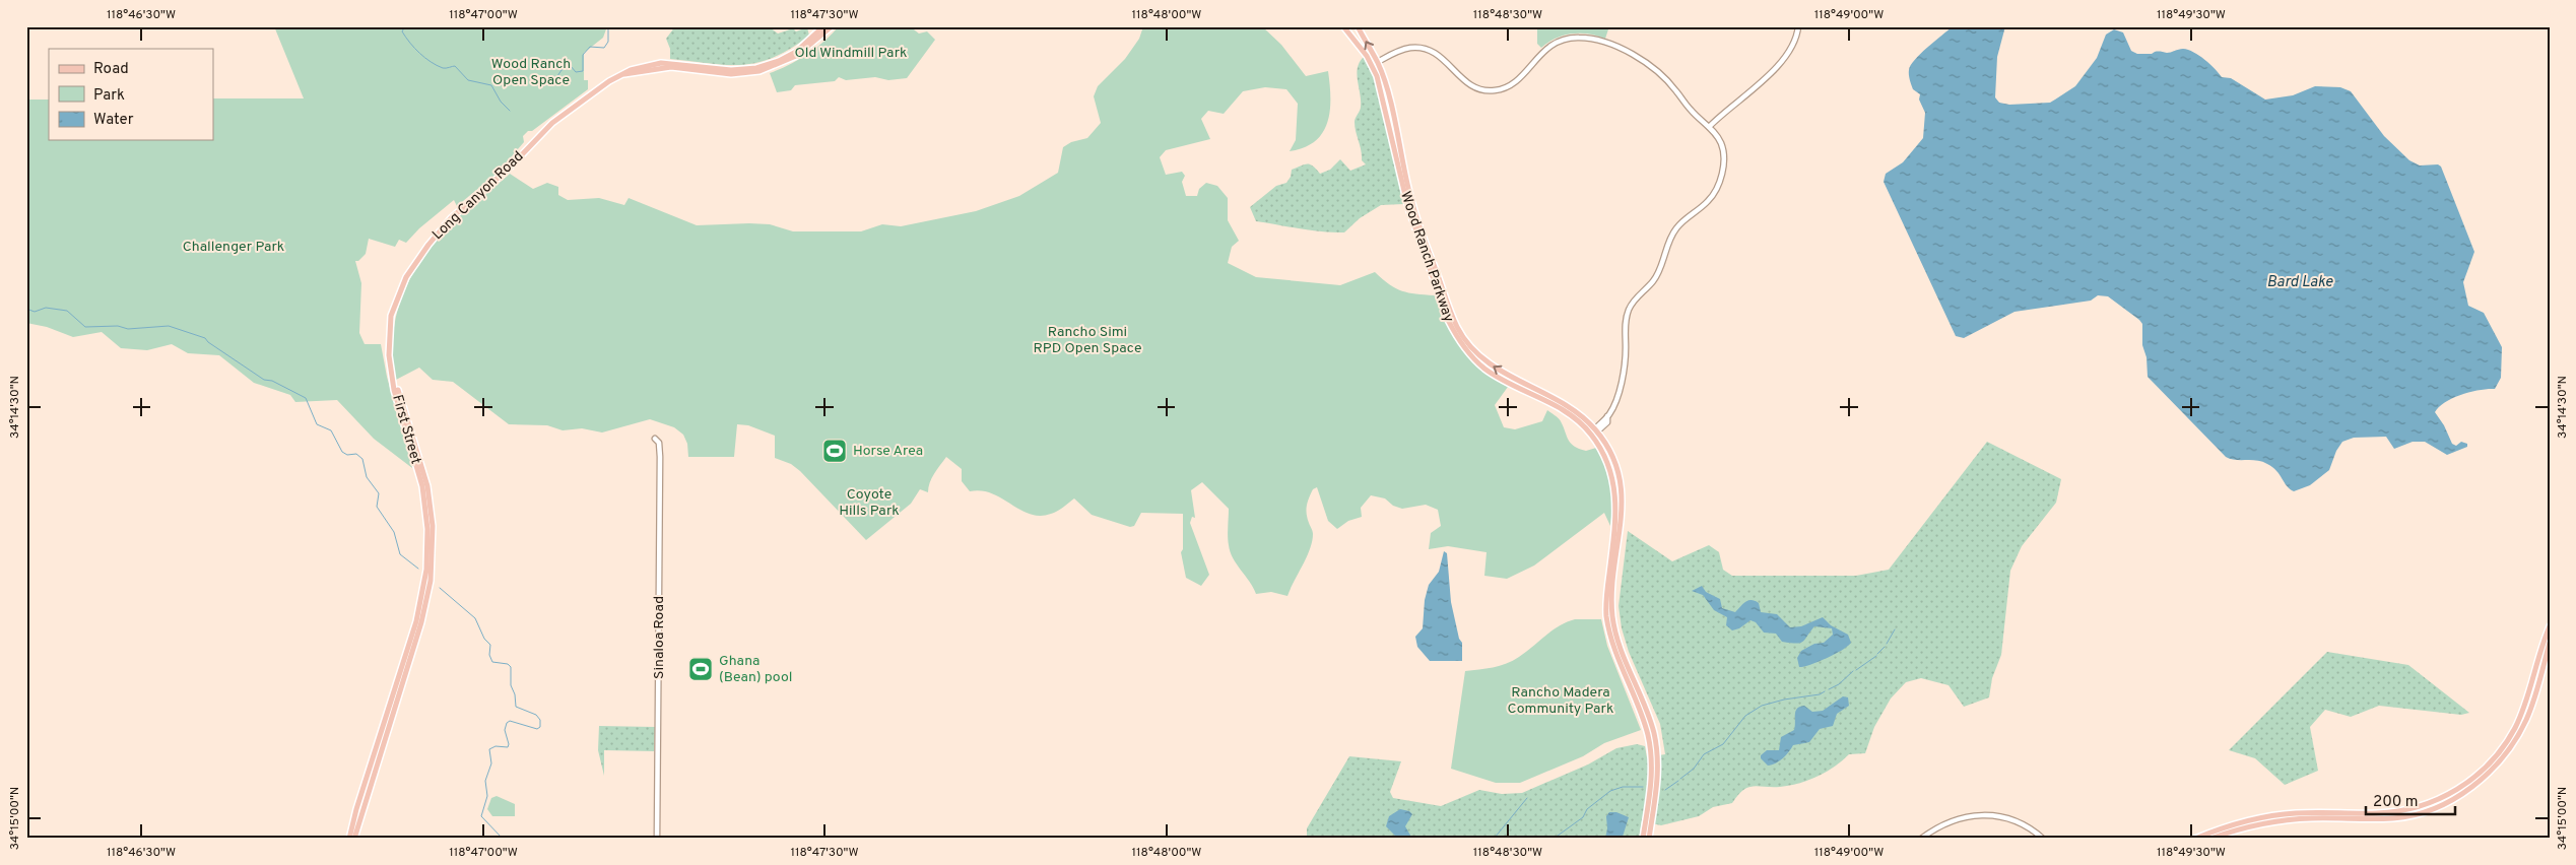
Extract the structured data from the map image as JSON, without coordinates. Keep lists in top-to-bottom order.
{
  "streets": {
    "main road": ["Long Canyon Road", "Wood Ranch Parkway", "First Street"],
    "street": ["Sinaloa Road"]
  },
  "crossings": [
    ["Long Canyon Road", "First Street"]
  ],
  "water": ["Bard Lake"],
  "parks": [
    "Old Windmill Park",
    "Wood Ranch Open Space",
    "Challenger Park",
    "Rancho Simi RPD Open Space",
    "Coyote Hills Park",
    "Rancho Madera Community Park"
  ],
  "places": {
    "sports": ["Horse Area", "Ghana (Bean) pool"]
  },
  "legend": ["Road", "Park", "Water"],
  "scale_bar": "200 m",
  "coordinates": [
    "118°46'30\"W",
    "118°47'00\"W",
    "118°47'30\"W",
    "118°48'00\"W",
    "118°48'30\"W",
    "118°49'00\"W",
    "118°49'30\"W",
    "34°14'30\"N",
    "34°15'00\"N"
  ]
}
